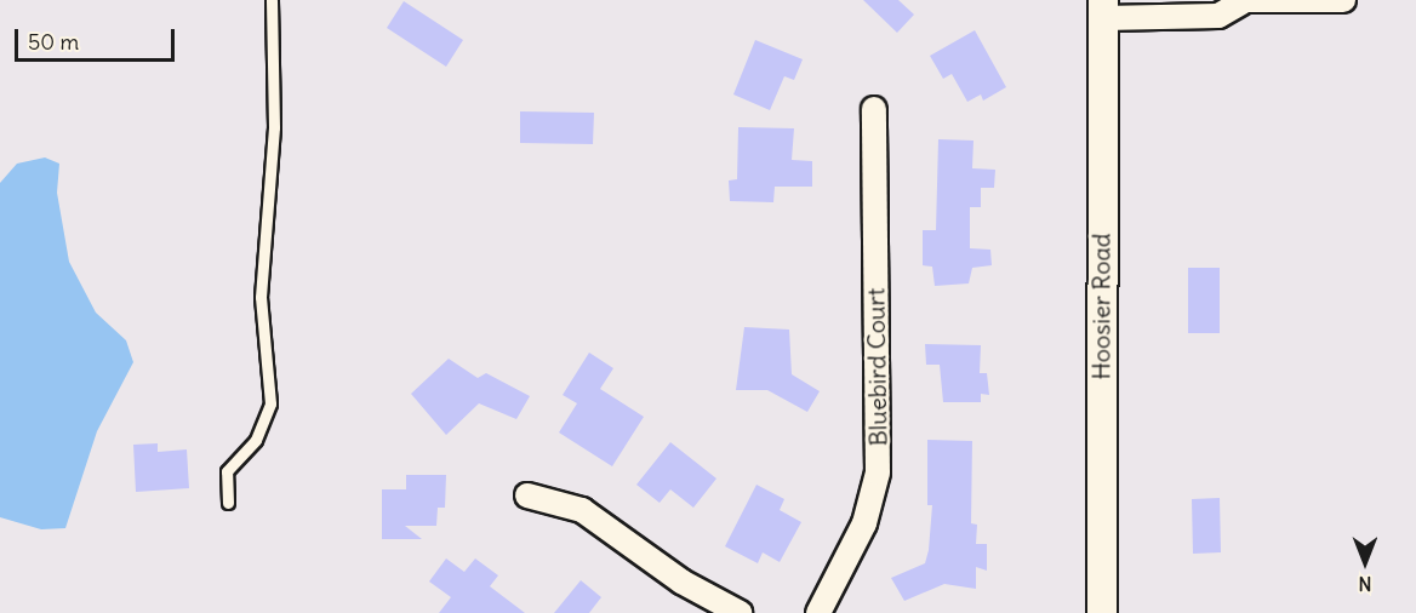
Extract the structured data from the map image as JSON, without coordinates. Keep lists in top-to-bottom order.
{
  "streets": {
    "street": ["Hoosier Road", "Bluebird Court"]
  },
  "scale_bar": "50 m",
  "north": "bottom"
}
